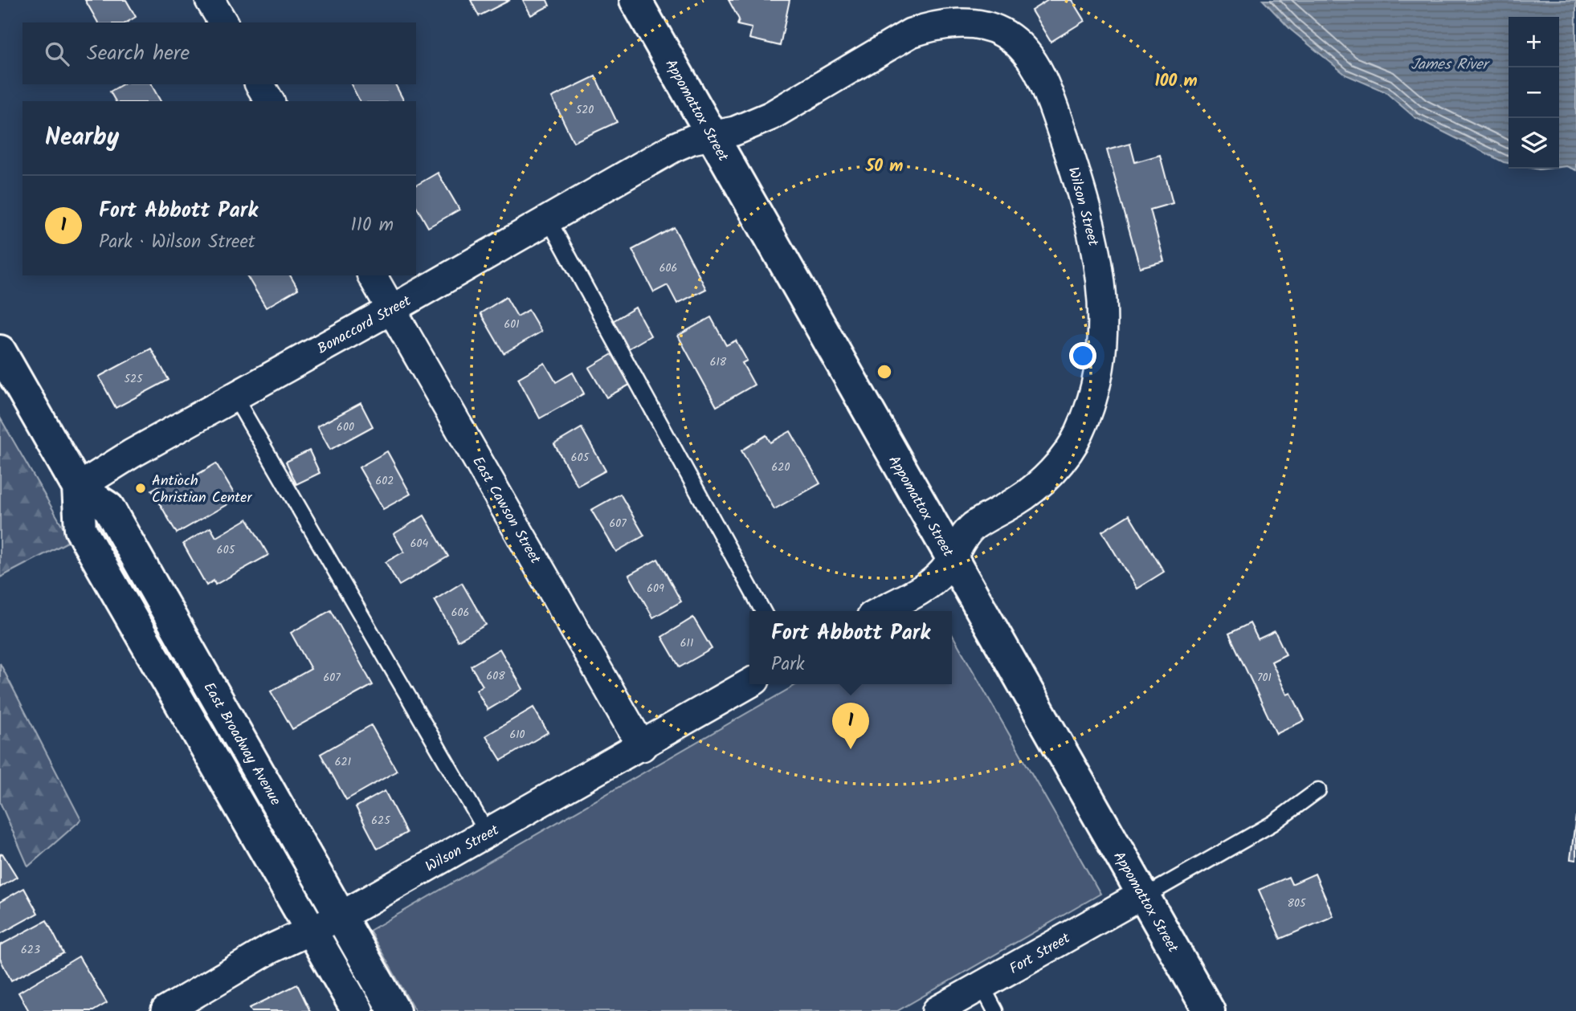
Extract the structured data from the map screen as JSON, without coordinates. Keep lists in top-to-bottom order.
{
  "streets": {
    "street": [
      "Appomattox Street",
      "Wilson Street",
      "Bonaccord Street",
      "East Cawson Street",
      "East Broadway Avenue",
      "Fort Street"
    ]
  },
  "crossings": [
    ["Appomattox Street", "Wilson Street"],
    ["Appomattox Street", "Bonaccord Street"],
    ["Appomattox Street", "Fort Street"],
    ["Wilson Street", "Bonaccord Street"],
    ["Wilson Street", "East Cawson Street"],
    ["Wilson Street", "East Broadway Avenue"],
    ["Bonaccord Street", "East Cawson Street"],
    ["Bonaccord Street", "East Broadway Avenue"]
  ],
  "water": ["James River"],
  "places": ["Antioch Christian Center"],
  "house_numbers": [
    "520",
    "606",
    "601",
    "618",
    "525",
    "600",
    "605",
    "620",
    "602",
    "607",
    "604",
    "605",
    "609",
    "606",
    "611",
    "608",
    "607",
    "701",
    "610",
    "621",
    "625",
    "805",
    "623"
  ],
  "page": {
    "map_buttons": ["+", "−"],
    "search": "Search here",
    "heading": "Nearby",
    "list": [
      {
        "mark": "1",
        "name": "Fort Abbott Park",
        "note": "Park · Wilson Street",
        "value": "110 m"
      }
    ],
    "popup": ["Fort Abbott Park", "Park"],
    "pins": "1"
  },
  "rings": ["100 m", "50 m"]
}
